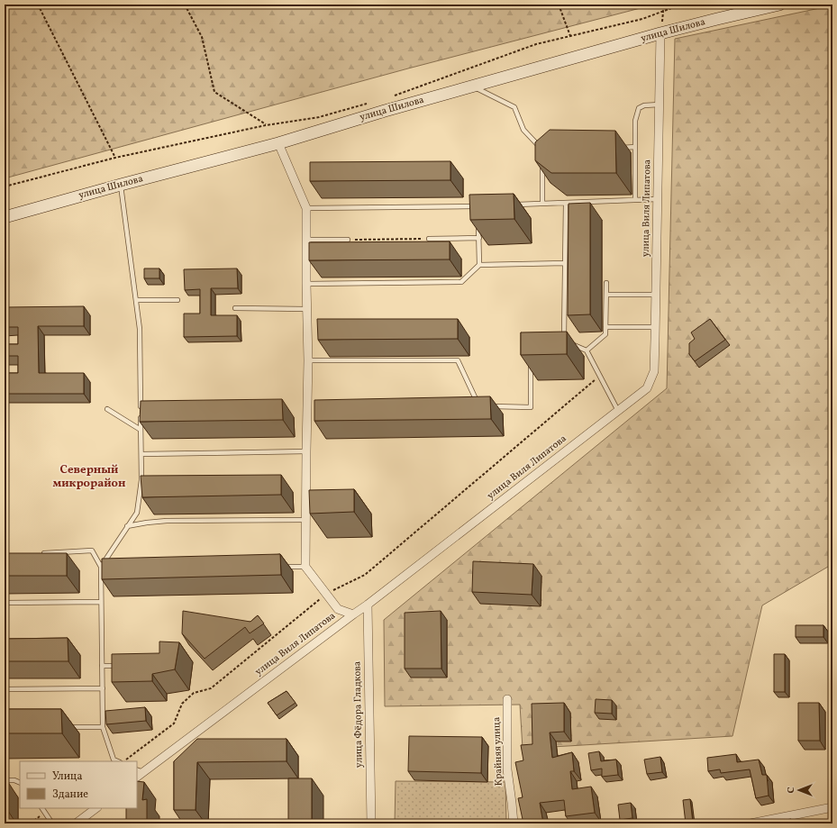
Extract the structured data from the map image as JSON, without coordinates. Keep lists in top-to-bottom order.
{
  "streets": {
    "main road": ["улица Шилова"],
    "street": ["улица Виля Липатова", "улица Фёдора Гладкова", "Крайняя улица"]
  },
  "crossings": [
    ["улица Шилова", "улица Виля Липатова"],
    ["улица Виля Липатова", "улица Фёдора Гладкова"]
  ],
  "districts": ["Северный микрорайон"],
  "legend": ["Улица", "Здание"],
  "north": "left"
}
